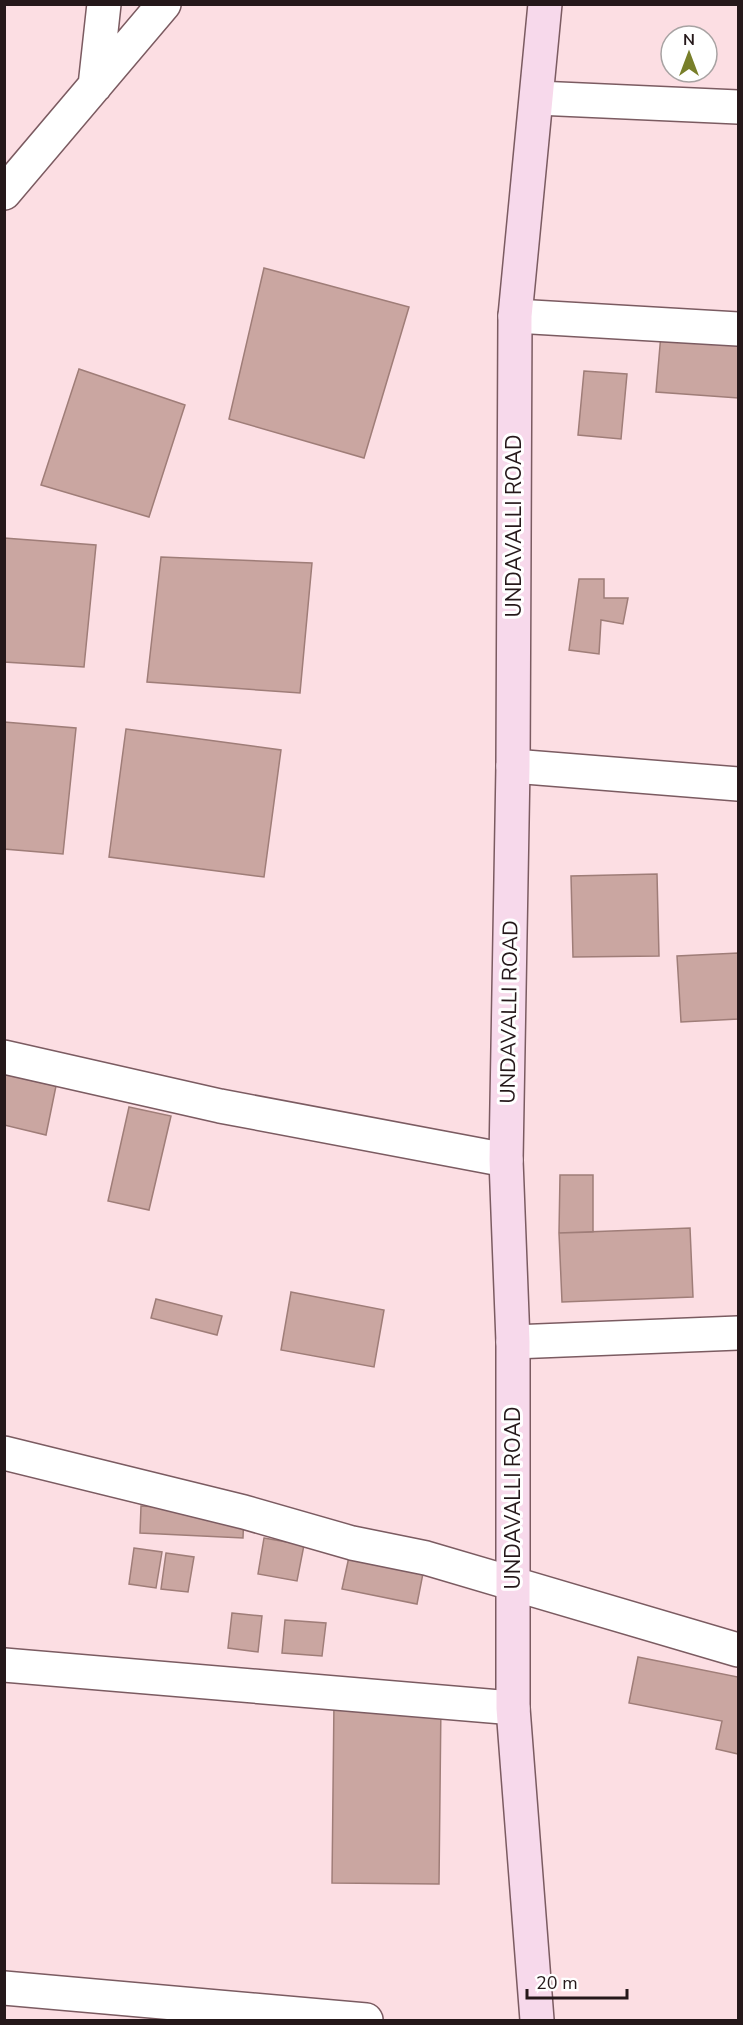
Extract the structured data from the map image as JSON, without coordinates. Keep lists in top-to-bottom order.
{
  "streets": {
    "main road": ["UNDAVALLI ROAD"]
  },
  "scale_bar": "20 m",
  "north": "top"
}
